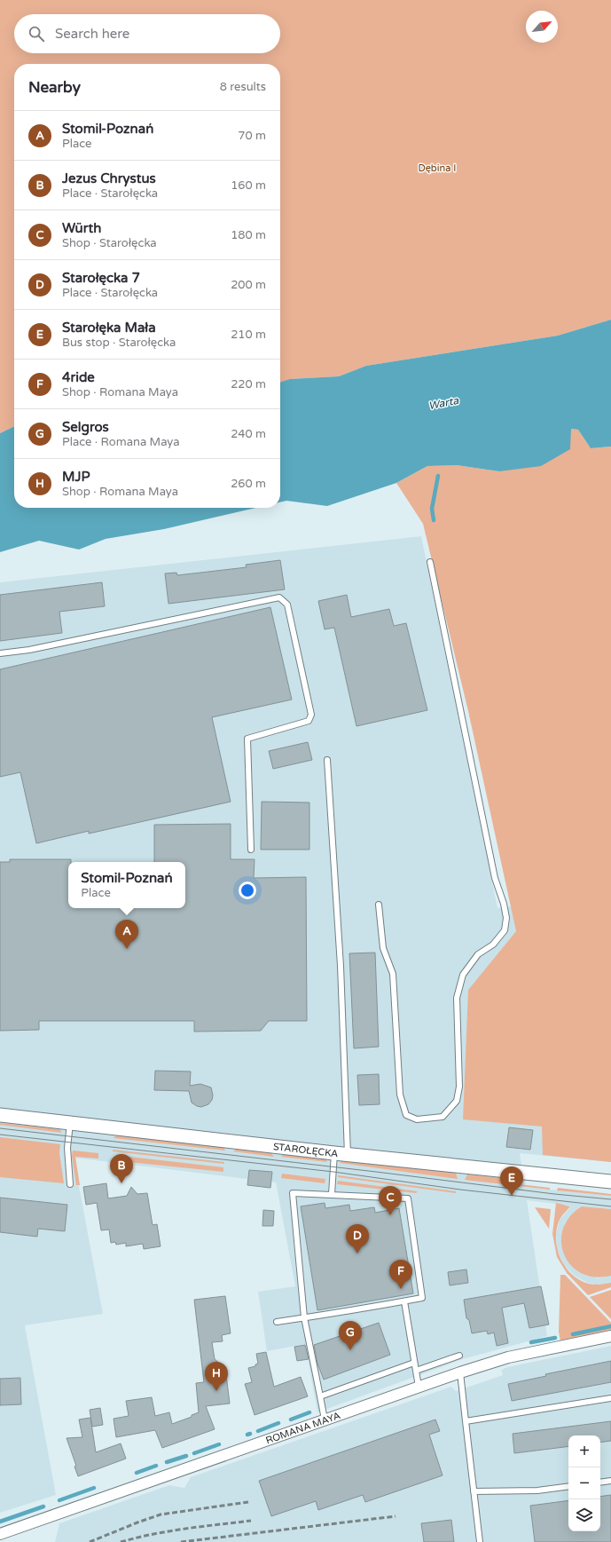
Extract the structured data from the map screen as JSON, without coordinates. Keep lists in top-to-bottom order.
{
  "streets": {
    "street": ["STAROŁĘCKA", "ROMANA MAYA"]
  },
  "water": ["Warta"],
  "parks": ["Dębina I"],
  "north": "top right",
  "page": {
    "search": "Search here",
    "heading": ["Nearby", "8 results"],
    "list": [
      {
        "mark": "A",
        "name": "Stomil-Poznań",
        "note": "Place",
        "value": "70 m"
      },
      {
        "mark": "B",
        "name": "Jezus Chrystus",
        "note": "Place · Starołęcka",
        "value": "160 m"
      },
      {
        "mark": "C",
        "name": "Würth",
        "note": "Shop · Starołęcka",
        "value": "180 m"
      },
      {
        "mark": "D",
        "name": "Starołęcka 7",
        "note": "Place · Starołęcka",
        "value": "200 m"
      },
      {
        "mark": "E",
        "name": "Starołęka Mała",
        "note": "Bus stop · Starołęcka",
        "value": "210 m"
      },
      {
        "mark": "F",
        "name": "4ride",
        "note": "Shop · Romana Maya",
        "value": "220 m"
      },
      {
        "mark": "G",
        "name": "Selgros",
        "note": "Place · Romana Maya",
        "value": "240 m"
      },
      {
        "mark": "H",
        "name": "MJP",
        "note": "Shop · Romana Maya",
        "value": "260 m"
      }
    ],
    "popup": ["Stomil-Poznań", "Place"],
    "pins": [
      "A",
      "B",
      "E",
      "C",
      "D",
      "F",
      "G",
      "H"
    ],
    "map_buttons": ["+", "−"]
  }
}
